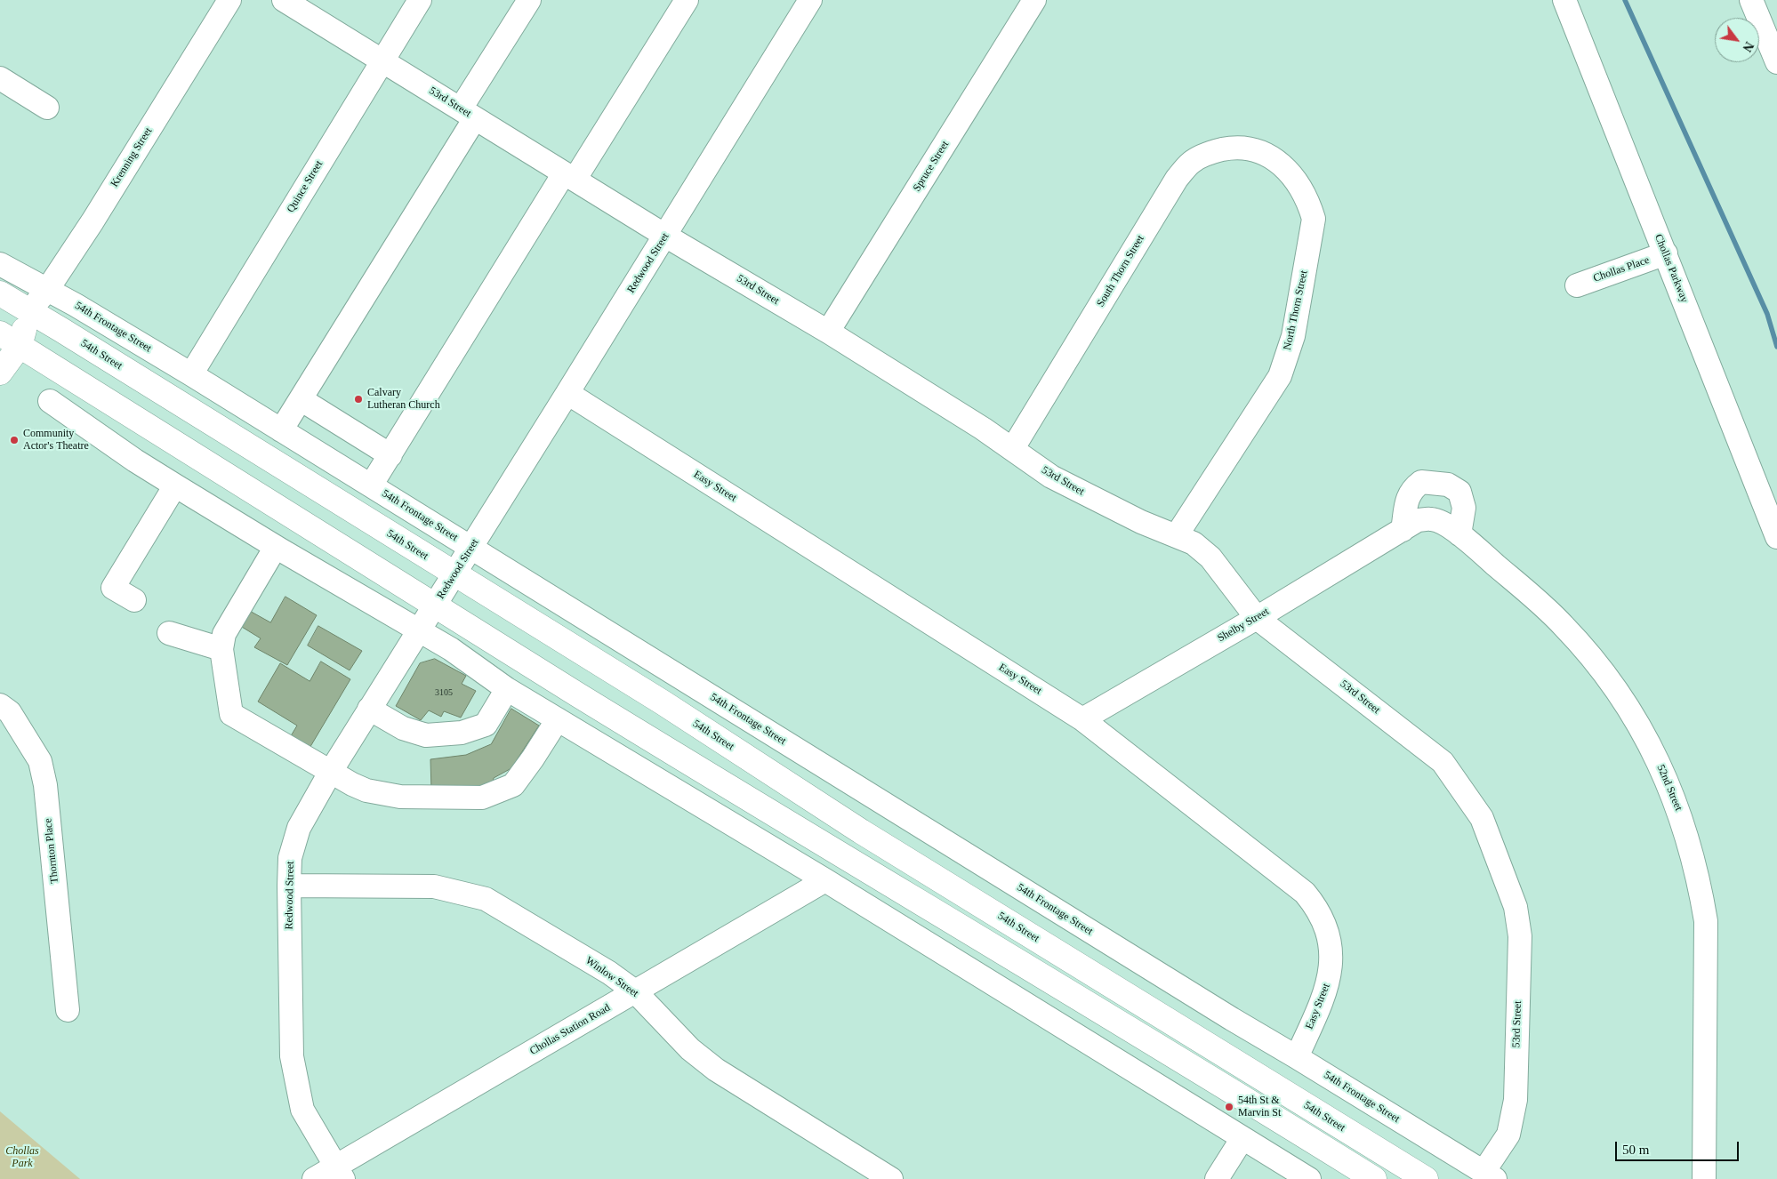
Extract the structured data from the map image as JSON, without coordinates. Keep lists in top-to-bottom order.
{
  "streets": {
    "main road": ["54th Street"],
    "street": [
      "53rd Street",
      "Krenning Street",
      "Spruce Street",
      "Quince Street",
      "Redwood Street",
      "Chollas Parkway",
      "Chollas Place",
      "South Thorn Street",
      "North Thorn Street",
      "54th Frontage Street",
      "Easy Street",
      "Shelby Street",
      "52nd Street",
      "Thornton Place",
      "Winlow Street",
      "Chollas Station Road"
    ]
  },
  "crossings": [
    ["53rd Street", "Spruce Street"],
    ["53rd Street", "Quince Street"],
    ["53rd Street", "Redwood Street"],
    ["53rd Street", "South Thorn Street"],
    ["53rd Street", "North Thorn Street"],
    ["53rd Street", "54th Frontage Street"],
    ["53rd Street", "Shelby Street"],
    ["Krenning Street", "54th Frontage Street"],
    ["Krenning Street", "54th Street"],
    ["Quince Street", "54th Frontage Street"],
    ["Redwood Street", "54th Frontage Street"],
    ["Redwood Street", "54th Street"],
    ["Redwood Street", "Easy Street"],
    ["Redwood Street", "Winlow Street"],
    ["Redwood Street", "Chollas Station Road"],
    ["Chollas Parkway", "Chollas Place"],
    ["South Thorn Street", "North Thorn Street"],
    ["54th Frontage Street", "Easy Street"],
    ["Easy Street", "Shelby Street"],
    ["Shelby Street", "52nd Street"],
    ["Winlow Street", "Chollas Station Road"]
  ],
  "parks": ["Chollas Park"],
  "places": ["Calvary Lutheran Church", "Community Actor's Theatre", "54th St & Marvin St"],
  "house_numbers": ["3105"],
  "scale_bar": "50 m",
  "north": "bottom right"
}
